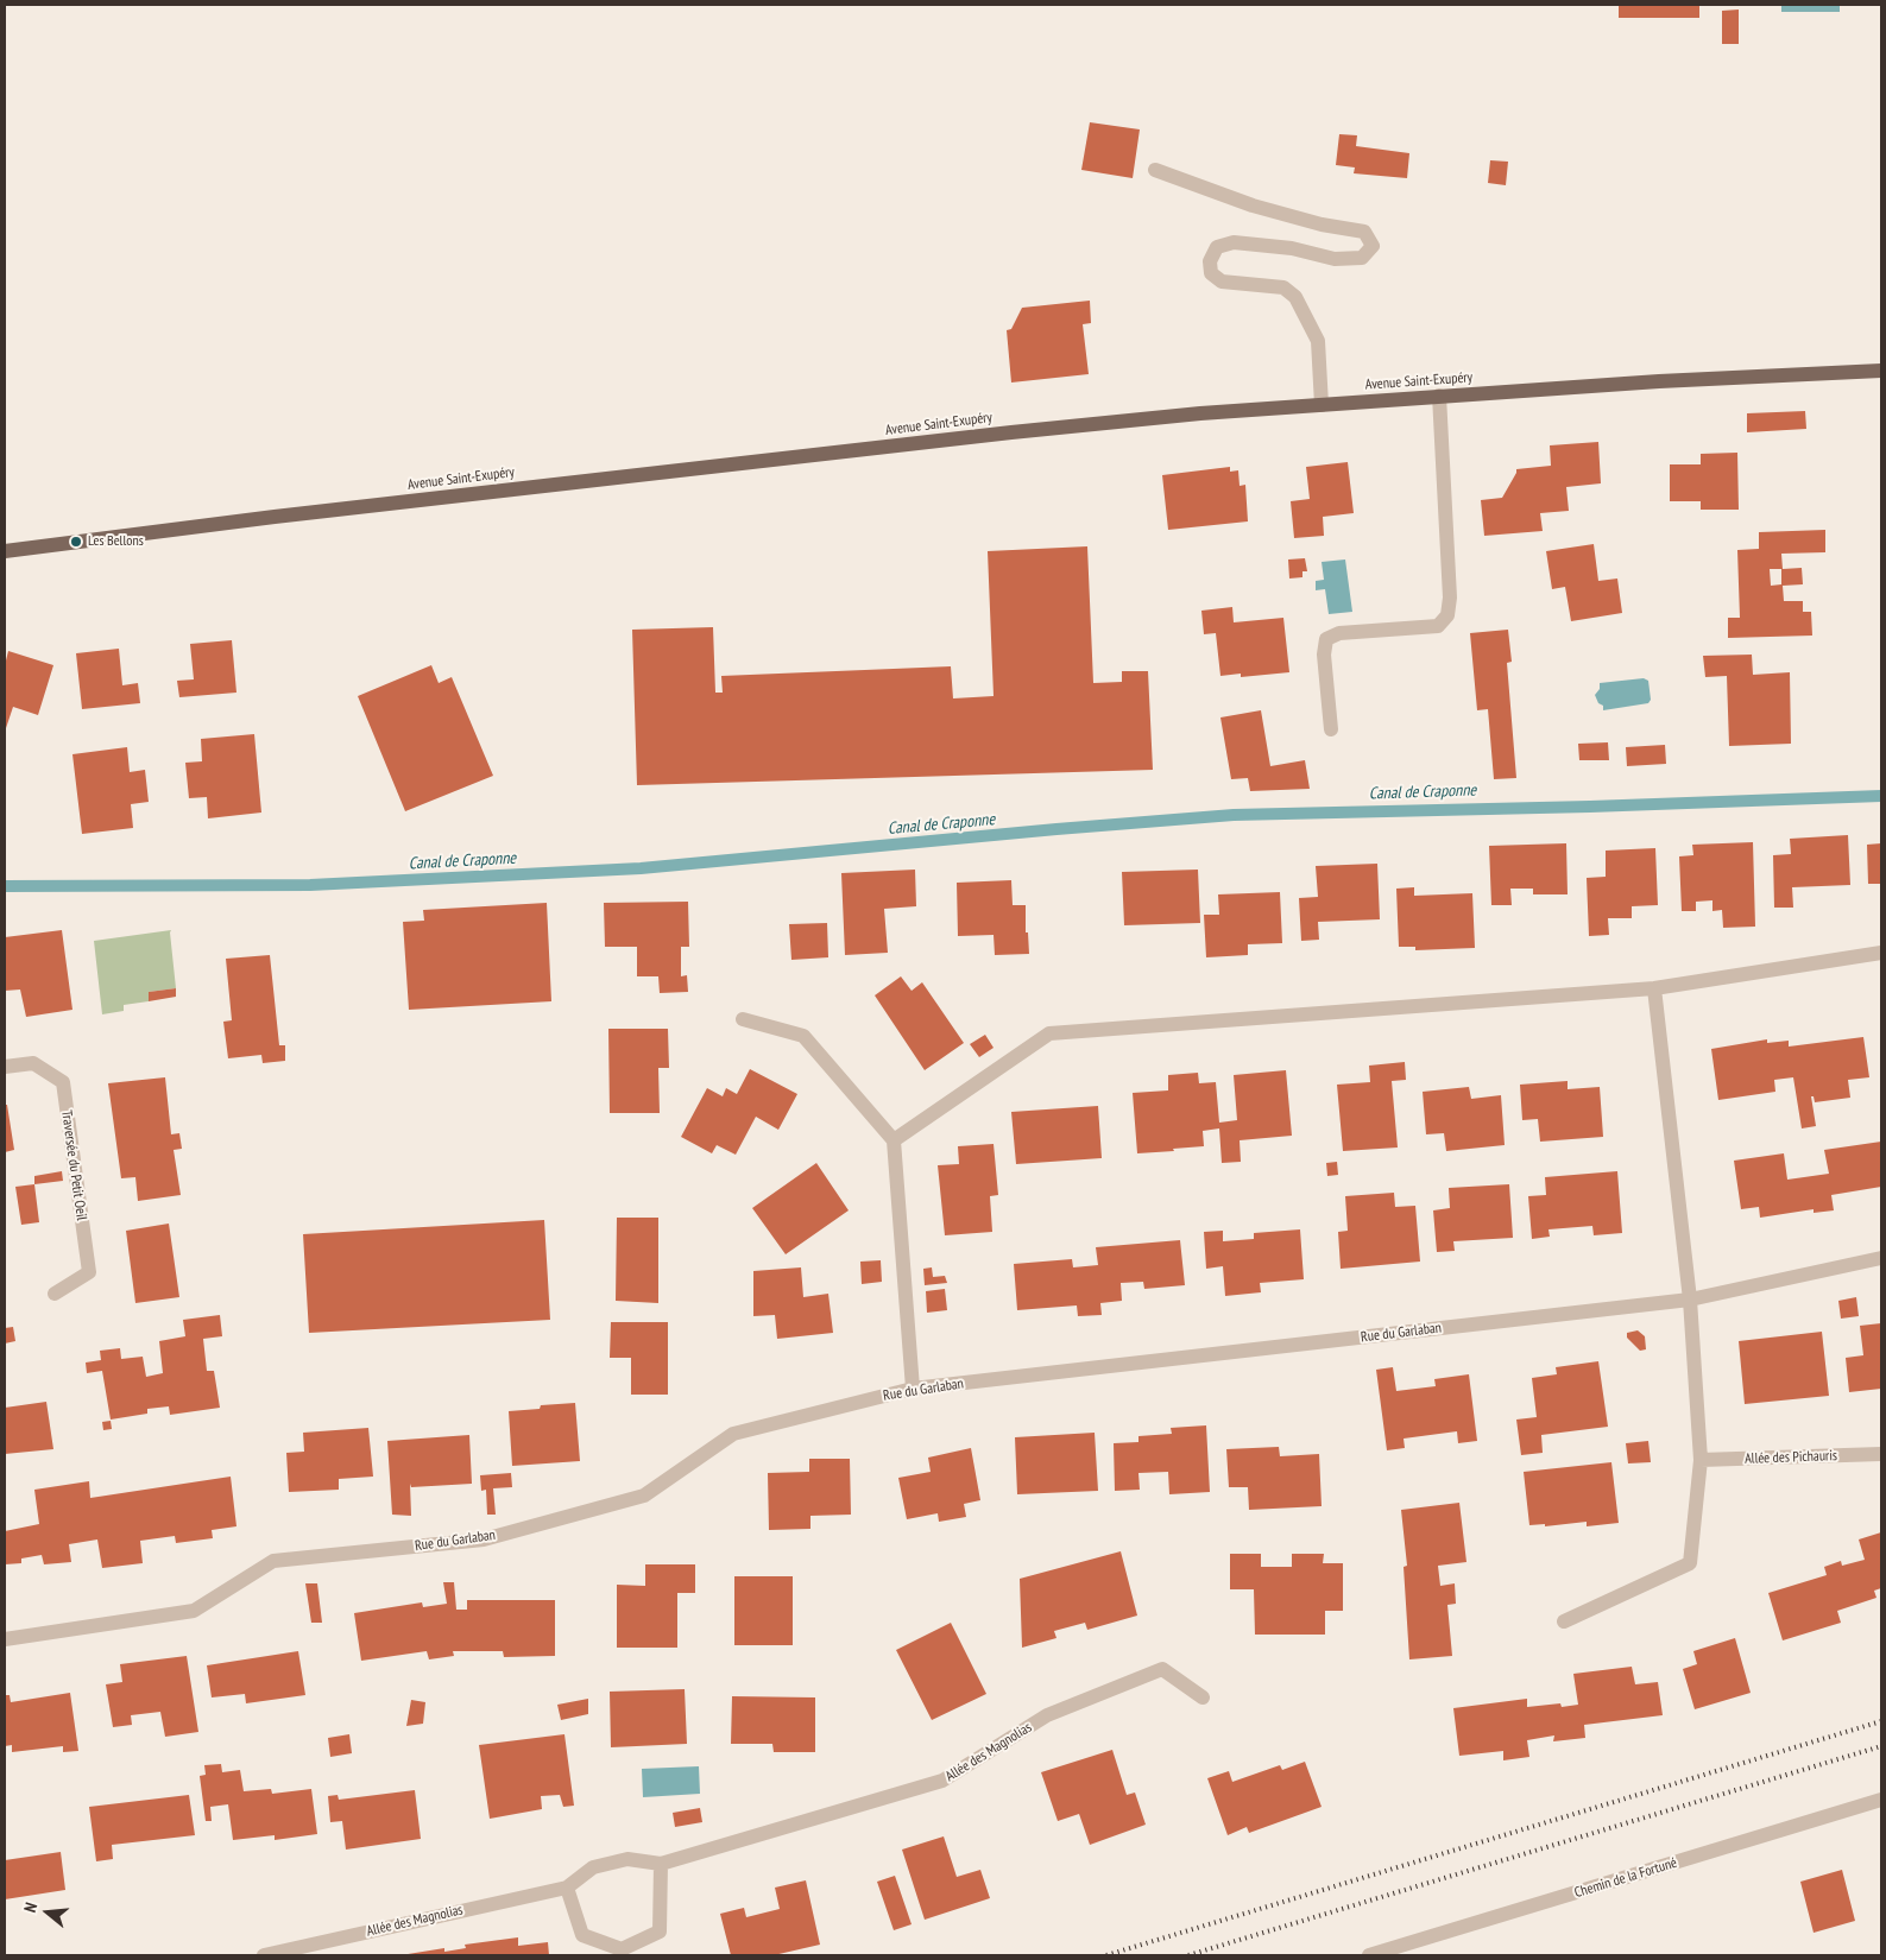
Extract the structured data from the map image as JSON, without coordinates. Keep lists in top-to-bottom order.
{
  "streets": {
    "main road": ["Avenue Saint-Exupéry"],
    "street": [
      "Traversée du Petit Oeil",
      "Rue du Garlaban",
      "Allée des Pichauris",
      "Allée des Magnolias",
      "Chemin de la Fortuné"
    ]
  },
  "water": ["Canal de Craponne"],
  "places": ["Les Bellons"],
  "north": "left"
}
